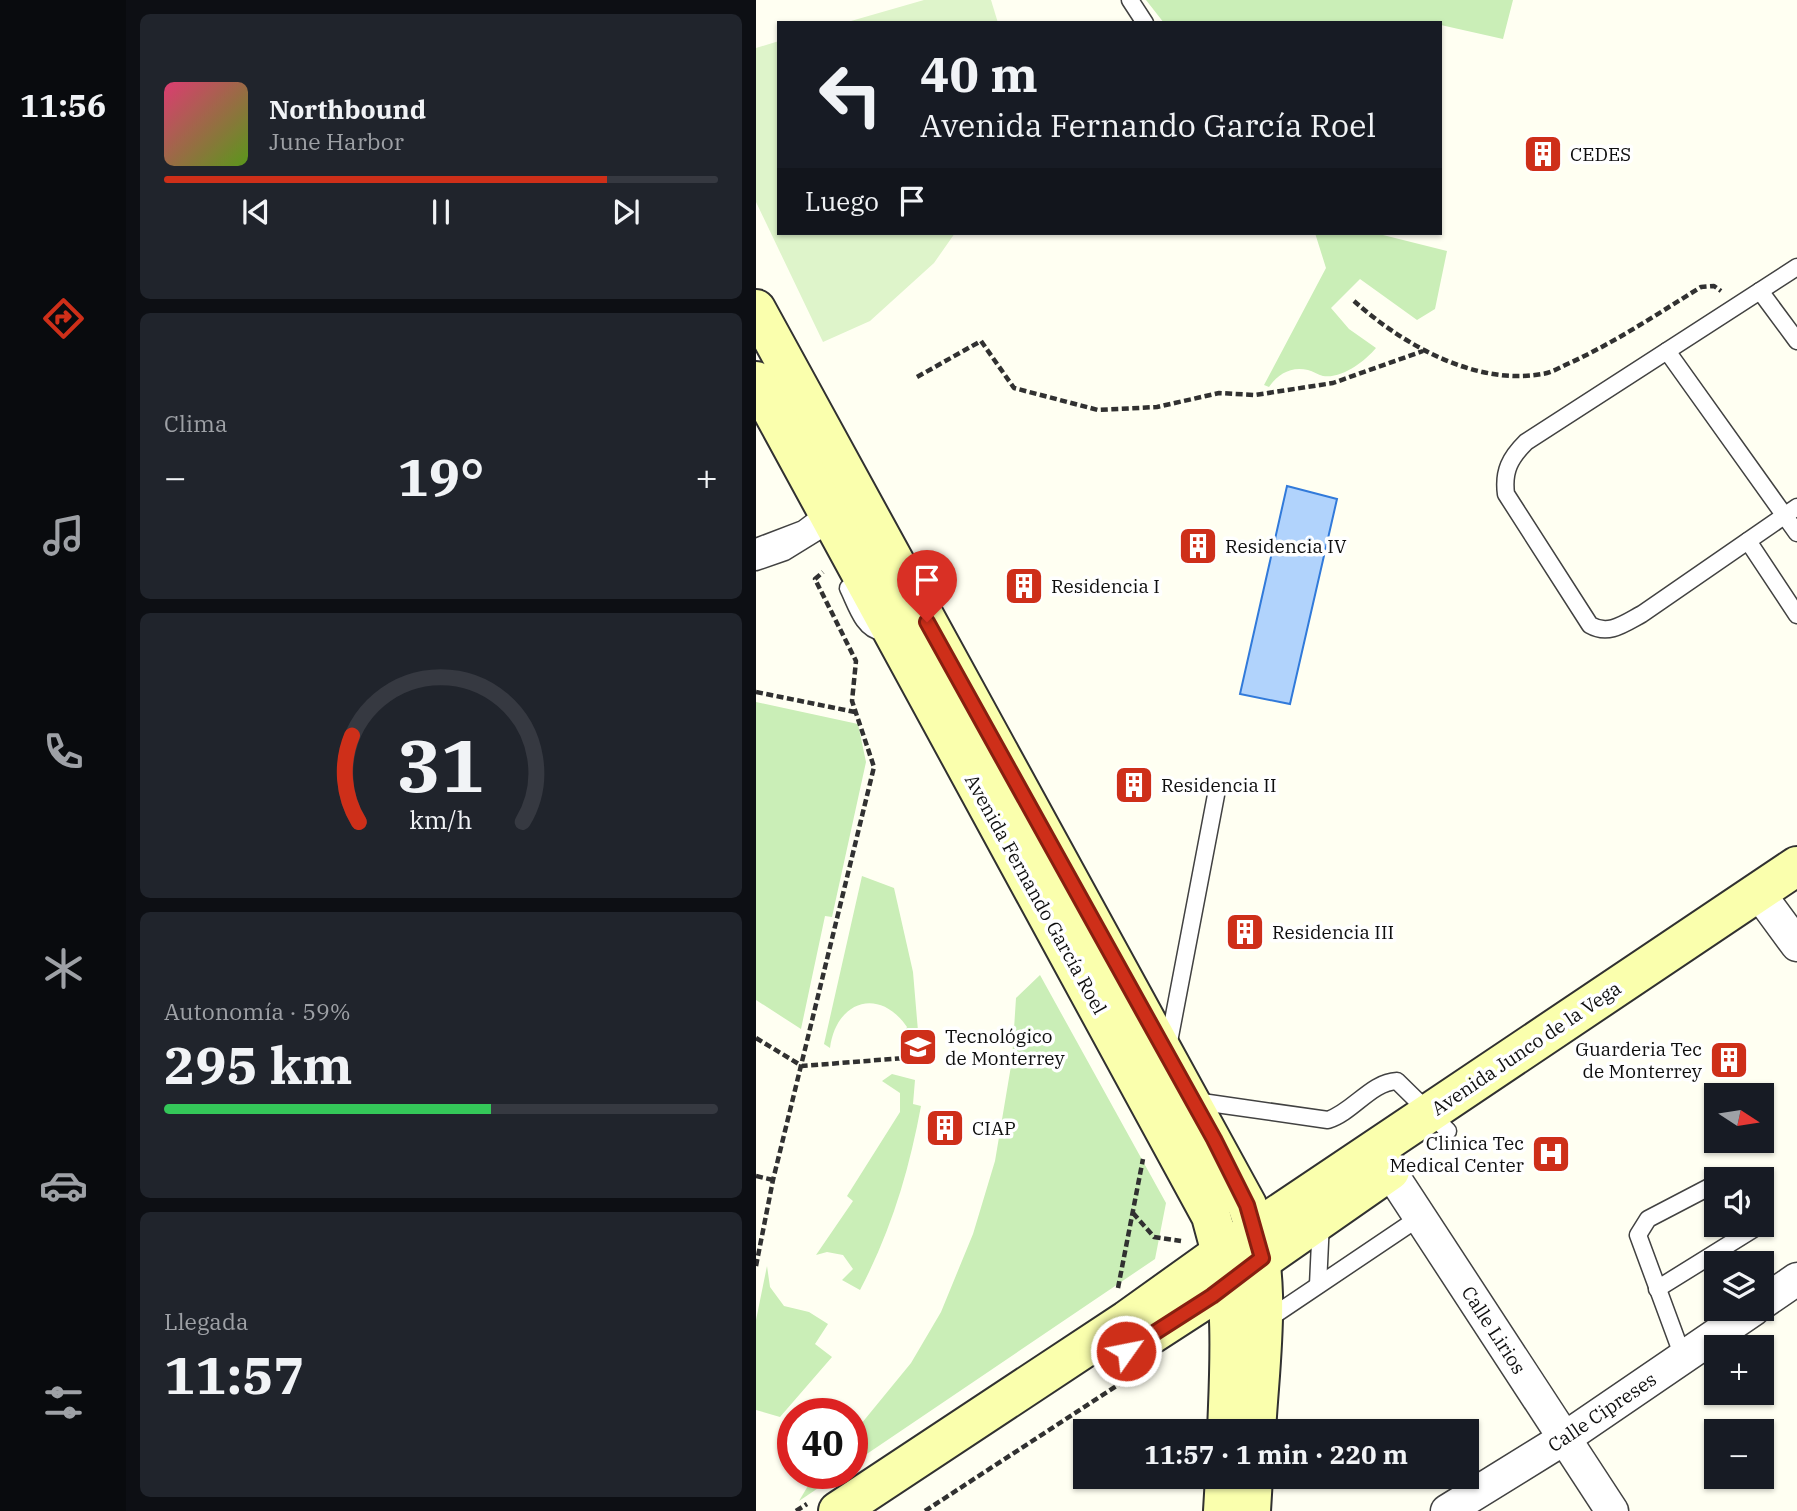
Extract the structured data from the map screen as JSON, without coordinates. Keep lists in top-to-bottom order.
{
  "streets": {
    "street": [
      "Avenida Fernando García Roel",
      "Avenida Junco de la Vega",
      "Calle Lirios",
      "Calle Cipreses"
    ]
  },
  "crossings": [
    ["Avenida Fernando García Roel", "Avenida Junco de la Vega"],
    ["Avenida Junco de la Vega", "Calle Lirios"],
    ["Calle Lirios", "Calle Cipreses"]
  ],
  "places": {
    "building": [
      "CEDES",
      "Residencia IV",
      "Residencia I",
      "Residencia II",
      "Residencia III",
      "Guarderia Tec de Monterrey",
      "CIAP"
    ],
    "school or university": ["Tecnológico de Monterrey"],
    "hospital": ["Clinica Tec Medical Center"]
  },
  "north": "right",
  "page": {
    "tabs": "11:56",
    "turn": ["40 m", "Avenida Fernando García Roel"],
    "song": ["Northbound", "June Harbor"],
    "then": "Luego",
    "tile": [
      "Clima",
      ["Autonomía · 59%", "295 km"],
      ["Llegada", "11:57"]
    ],
    "heat": ["−", "19°", "+"],
    "map_buttons": ["+", "−"],
    "limit": "40",
    "trip": "11:57 · 1 min · 220 m",
    "gauge": ["31", "km/h"]
  }
}
